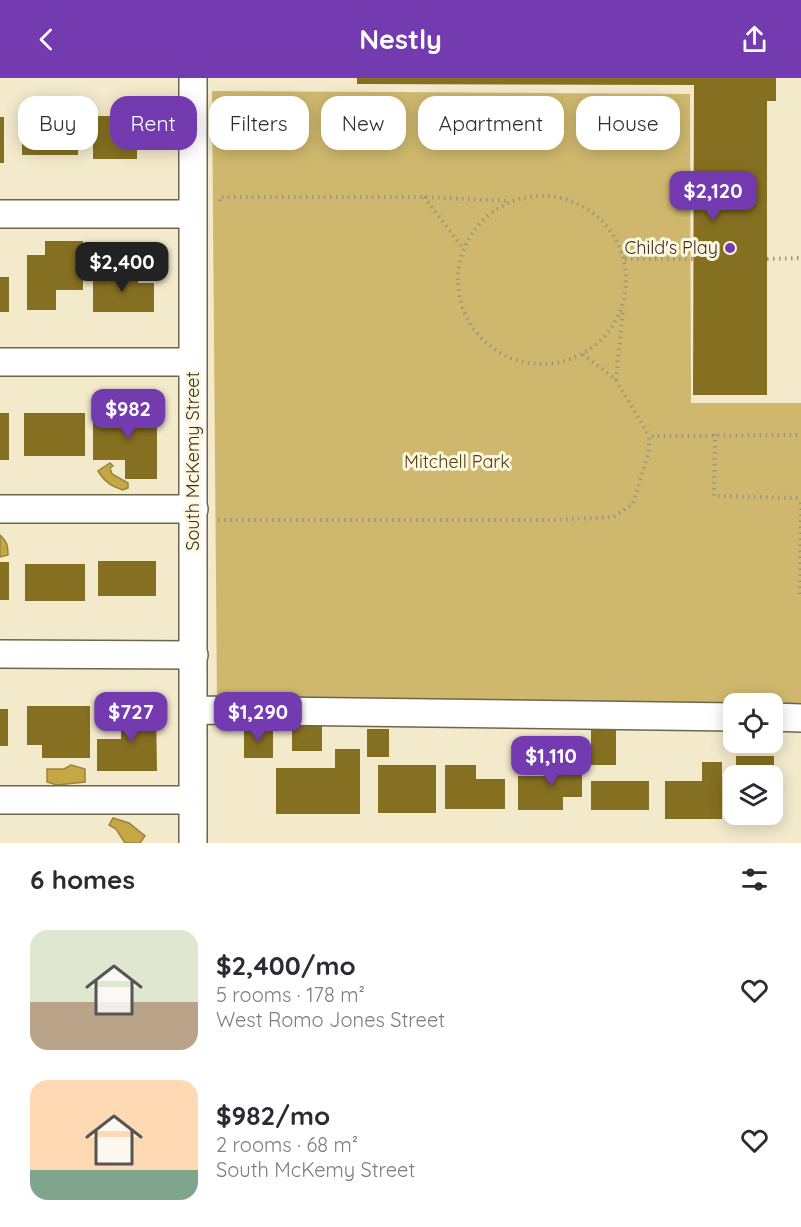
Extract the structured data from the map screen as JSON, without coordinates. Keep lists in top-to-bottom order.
{
  "streets": {
    "street": ["South McKemy Street"]
  },
  "parks": ["Mitchell Park"],
  "places": ["Child's Play"],
  "page": {
    "header": "Nestly",
    "chip": [
      "Buy",
      "Rent",
      "Filters",
      "New",
      "Apartment",
      "House"
    ],
    "price": [
      "$2,120",
      "$2,400",
      "$982",
      "$727",
      "$1,290",
      "$1,110"
    ],
    "heading": "6 homes",
    "list": [
      {
        "name": "$2,400/mo",
        "note": "5 rooms · 178 m² · West Romo Jones Street"
      },
      {
        "name": "$982/mo",
        "note": "2 rooms · 68 m² · South McKemy Street"
      }
    ]
  }
}
